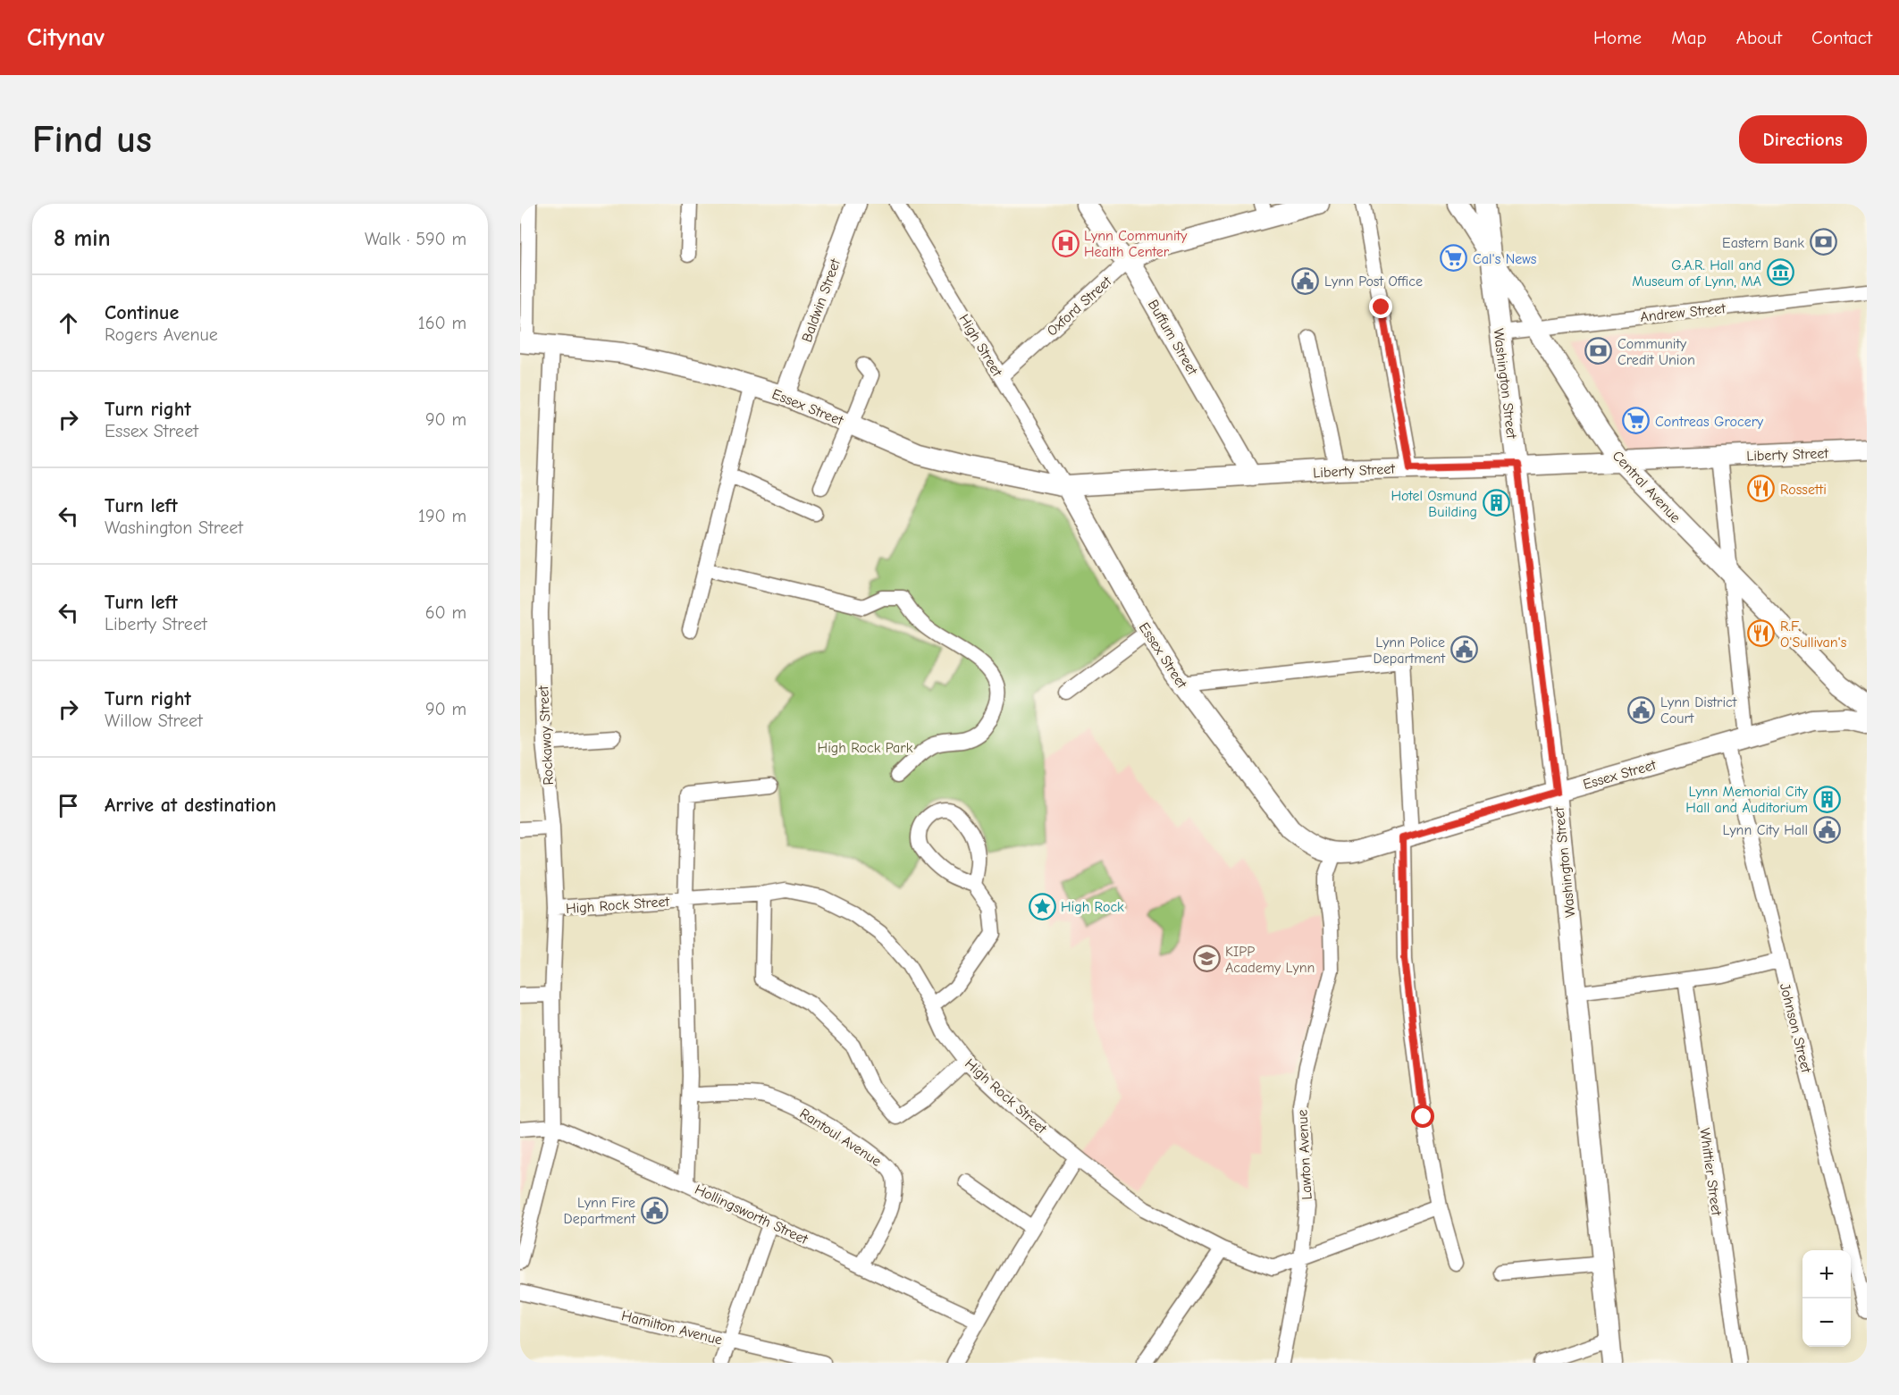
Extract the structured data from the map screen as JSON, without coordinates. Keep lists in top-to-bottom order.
{
  "streets": {
    "main road": [
      "Baldwin Street",
      "Oxford Street",
      "Buffum Street",
      "Washington Street",
      "Essex Street",
      "Liberty Street",
      "Central Avenue"
    ],
    "street": [
      "Andrew Street",
      "High Street",
      "Rockaway Street",
      "High Rock Street",
      "Johnson Street",
      "Rantoul Avenue",
      "Lawton Avenue",
      "Whittier Street",
      "Hollingsworth Street",
      "Hamilton Avenue"
    ]
  },
  "crossings": [
    ["Baldwin Street", "Essex Street"],
    ["Oxford Street", "Buffum Street"],
    ["Oxford Street", "High Street"],
    ["Andrew Street", "Washington Street"],
    ["Andrew Street", "Central Avenue"],
    ["Buffum Street", "Liberty Street"],
    ["High Street", "Essex Street"],
    ["High Street", "Liberty Street"],
    ["Washington Street", "Essex Street"],
    ["Washington Street", "Liberty Street"],
    ["Washington Street", "Central Avenue"],
    ["Essex Street", "Liberty Street"],
    ["Essex Street", "Rockaway Street"],
    ["Essex Street", "Johnson Street"],
    ["Essex Street", "Lawton Avenue"],
    ["Liberty Street", "Central Avenue"],
    ["Rockaway Street", "High Rock Street"],
    ["Rockaway Street", "Hollingsworth Street"],
    ["High Rock Street", "Lawton Avenue"],
    ["Rantoul Avenue", "Hollingsworth Street"]
  ],
  "parks": ["High Rock Park"],
  "places": {
    "bank": ["Eastern Bank", "Community Credit Union"],
    "hospital": ["Lynn Community Health Center"],
    "supermarket": ["Cal's News", "Contreas Grocery"],
    "museum": ["G.A.R. Hall and Museum of Lynn, MA"],
    "public building": [
      "Lynn Post Office",
      "Lynn Police Department",
      "Lynn District Court",
      "Lynn City Hall",
      "Lynn Fire Department"
    ],
    "restaurant": ["Rossetti", "R.F. O'Sullivan's"],
    "building": ["Hotel Osmund Building", "Lynn Memorial City Hall and Auditorium"],
    "place": ["High Rock"],
    "school or university": ["KIPP Academy Lynn"]
  },
  "page": {
    "header": "Citynav",
    "nav": [
      "Home",
      "Map",
      "About",
      "Contact"
    ],
    "buttons": "Directions",
    "title": "Find us",
    "heading": ["8 min", "Walk · 590 m"],
    "list": [
      ["Continue", "Rogers Avenue", "160 m"],
      ["Turn right", "Essex Street", "90 m"],
      ["Turn left", "Washington Street", "190 m"],
      ["Turn left", "Liberty Street", "60 m"],
      ["Turn right", "Willow Street", "90 m"],
      "Arrive at destination"
    ],
    "map_buttons": ["+", "−"]
  }
}
